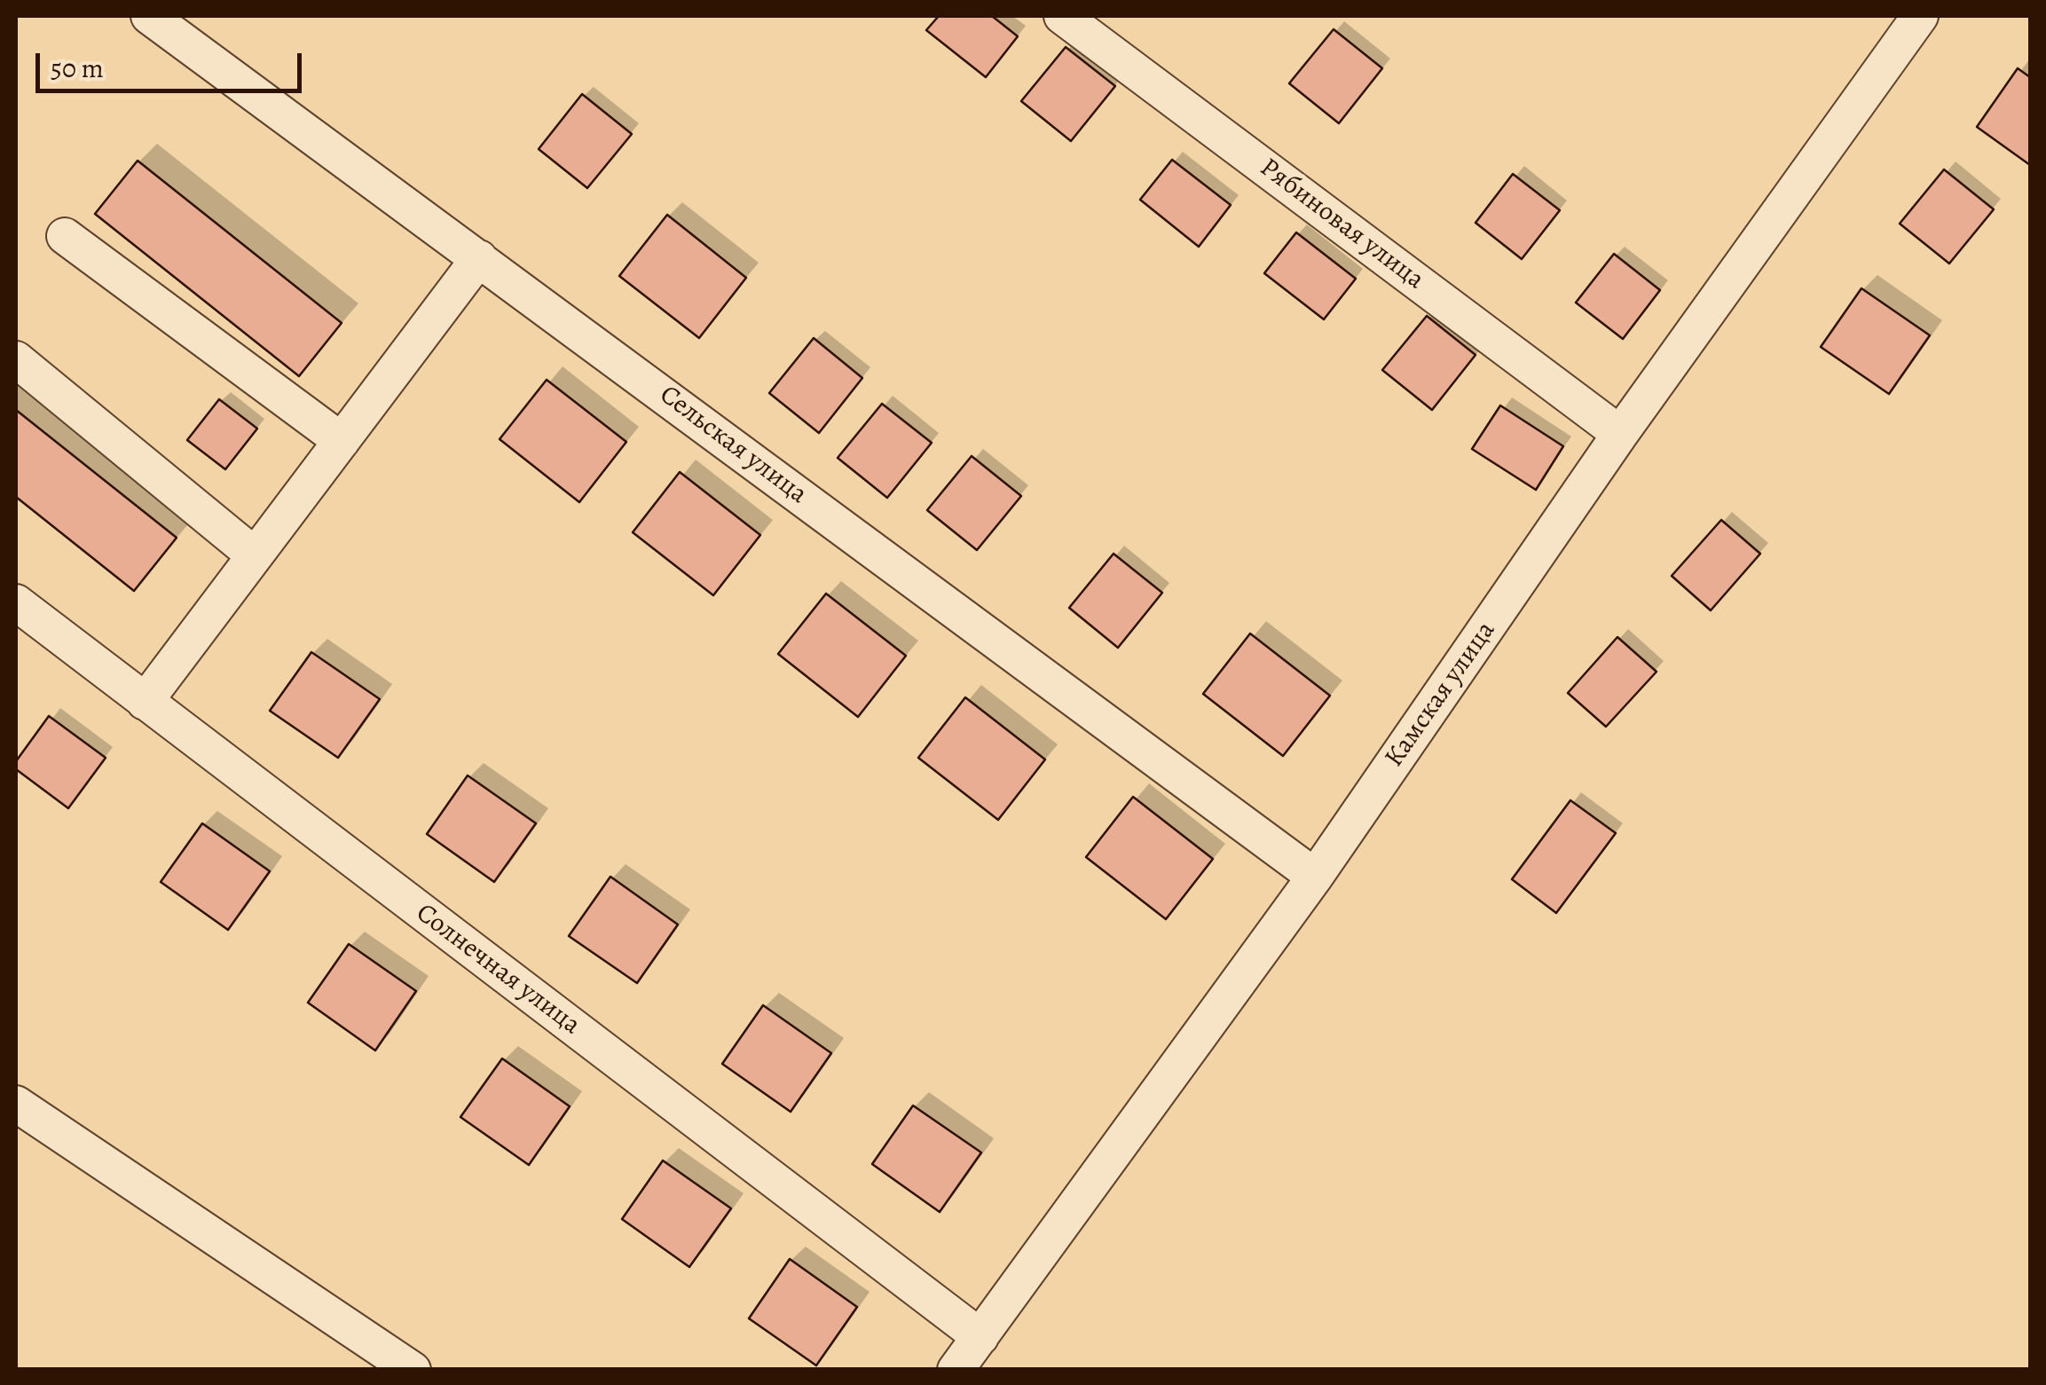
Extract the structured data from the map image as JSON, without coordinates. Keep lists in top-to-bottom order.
{
  "streets": {
    "street": [
      "Рябиновая улица",
      "Сельская улица",
      "Камская улица",
      "Солнечная улица"
    ]
  },
  "crossings": [
    ["Рябиновая улица", "Камская улица"],
    ["Сельская улица", "Камская улица"],
    ["Камская улица", "Солнечная улица"]
  ],
  "scale_bar": "50 m"
}
